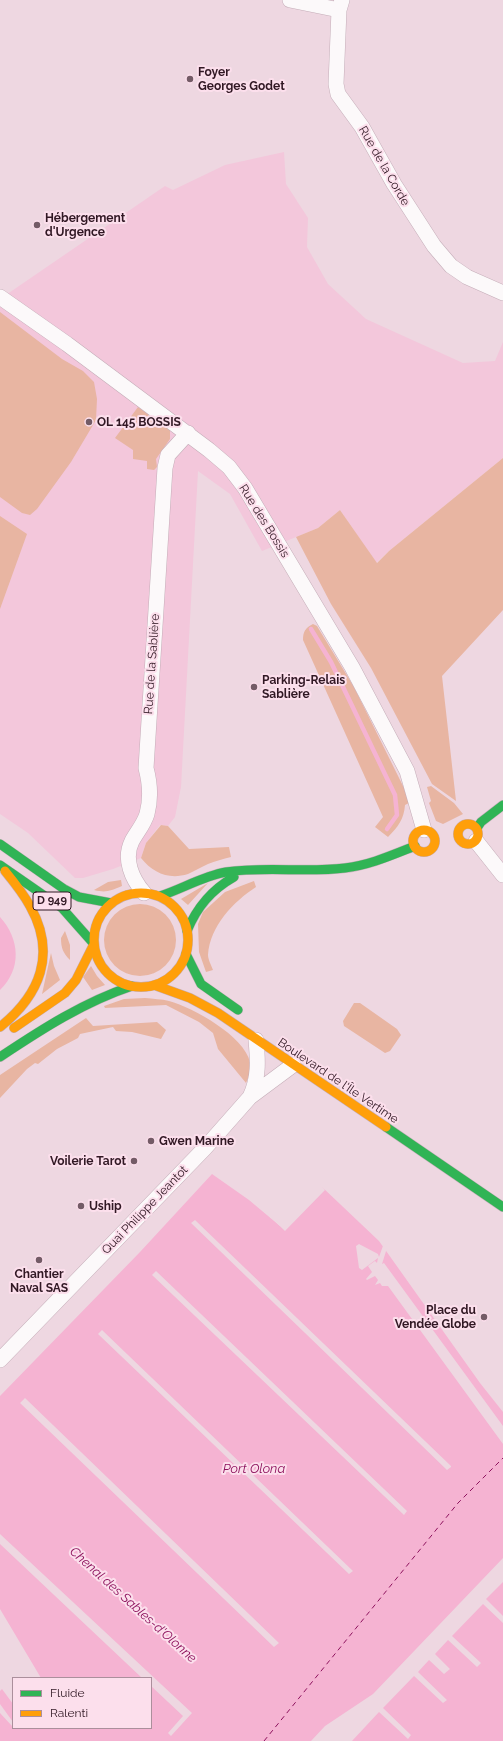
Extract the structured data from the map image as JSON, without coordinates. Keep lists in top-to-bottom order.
{
  "streets": {
    "main road": ["D 949", "Boulevard de l'Île Vertime"],
    "street": [
      "Rue de la Corde",
      "Rue des Bossis",
      "Rue de la Sablière",
      "Quai Philippe Jeantot"
    ]
  },
  "crossings": [
    ["Rue des Bossis", "Rue de la Sablière"],
    ["Rue de la Sablière", "D 949"],
    ["Rue de la Sablière", "Boulevard de l'Île Vertime"],
    ["D 949", "Boulevard de l'Île Vertime"],
    ["Boulevard de l'Île Vertime", "Quai Philippe Jeantot"]
  ],
  "water": ["Port Olona", "Chenal des Sables-d'Olonne"],
  "places": [
    "Foyer Georges Godet",
    "Hébergement d'Urgence",
    "OL 145 BOSSIS",
    "Parking-Relais Sablière",
    "Gwen Marine",
    "Voilerie Tarot",
    "Uship",
    "Chantier Naval SAS",
    "Place du Vendée Globe"
  ],
  "legend": ["Fluide", "Ralenti"]
}
